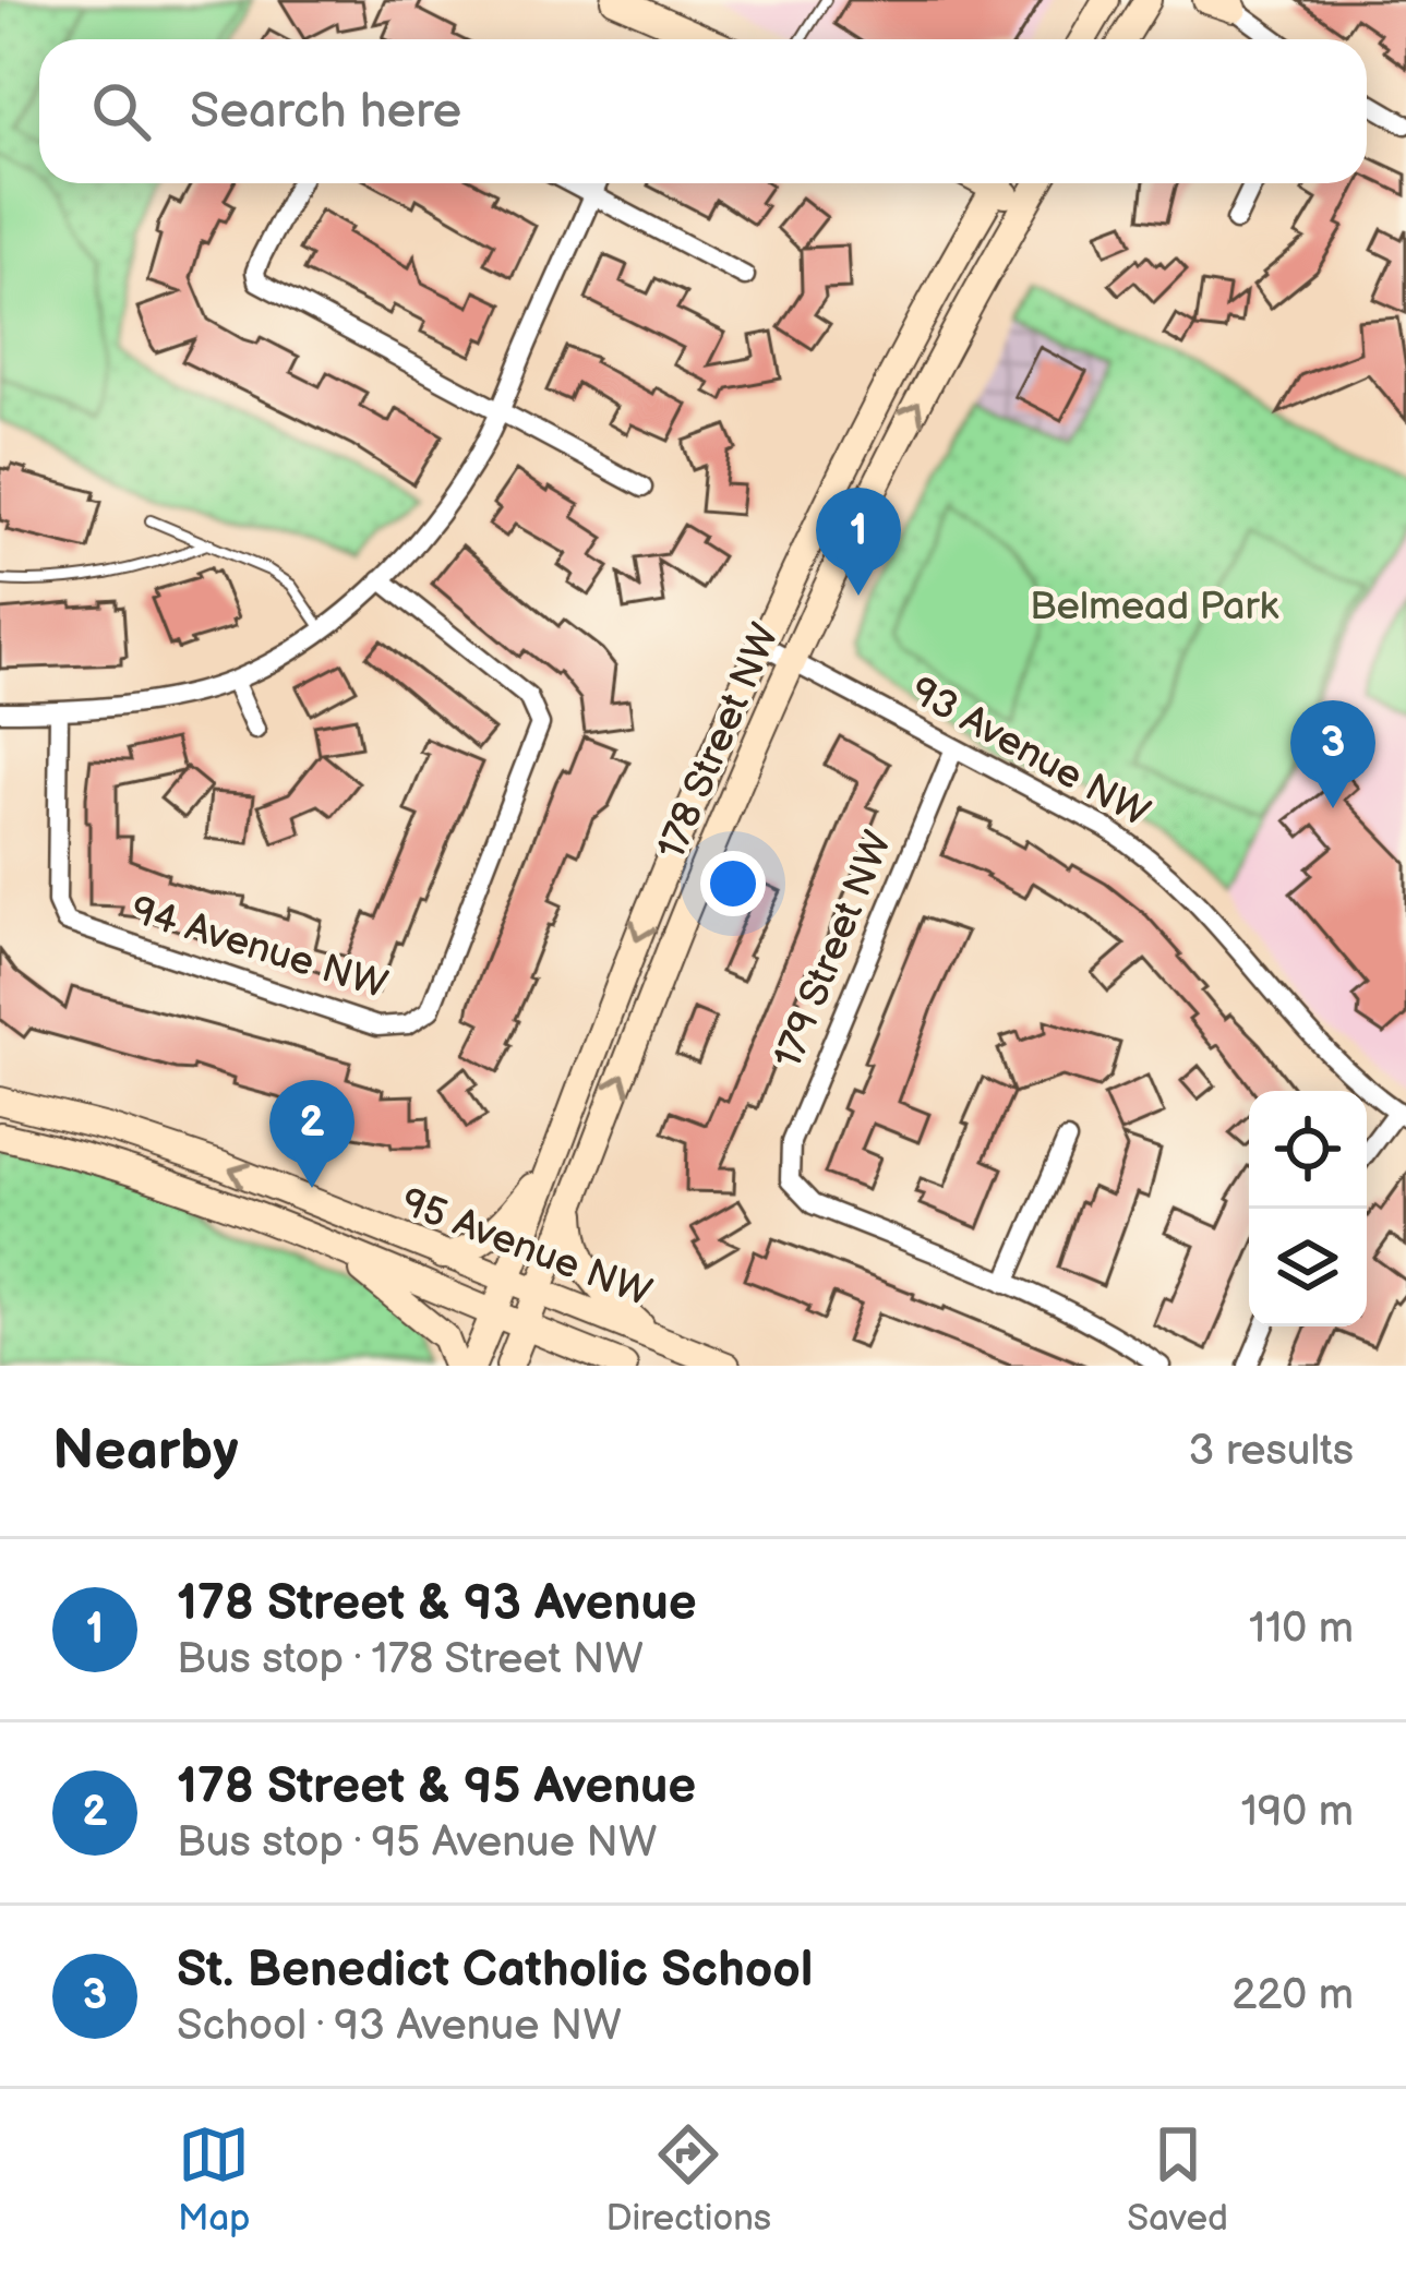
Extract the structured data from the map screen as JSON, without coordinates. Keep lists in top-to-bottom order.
{
  "streets": {
    "main road": ["178 Street NW", "95 Avenue NW"],
    "street": ["93 Avenue NW", "94 Avenue NW", "179 Street NW"]
  },
  "crossings": [
    ["178 Street NW", "93 Avenue NW"],
    ["178 Street NW", "95 Avenue NW"],
    ["93 Avenue NW", "179 Street NW"]
  ],
  "parks": ["Belmead Park"],
  "page": {
    "search": "Search here",
    "pins": ["1", "3", "2"],
    "heading": ["Nearby", "3 results"],
    "list": [
      {
        "mark": "1",
        "name": "178 Street & 93 Avenue",
        "note": "Bus stop · 178 Street NW",
        "value": "110 m"
      },
      {
        "mark": "2",
        "name": "178 Street & 95 Avenue",
        "note": "Bus stop · 95 Avenue NW",
        "value": "190 m"
      },
      {
        "mark": "3",
        "name": "St. Benedict Catholic School",
        "note": "School · 93 Avenue NW",
        "value": "220 m"
      }
    ],
    "nav": ["Map", "Directions", "Saved"]
  }
}
